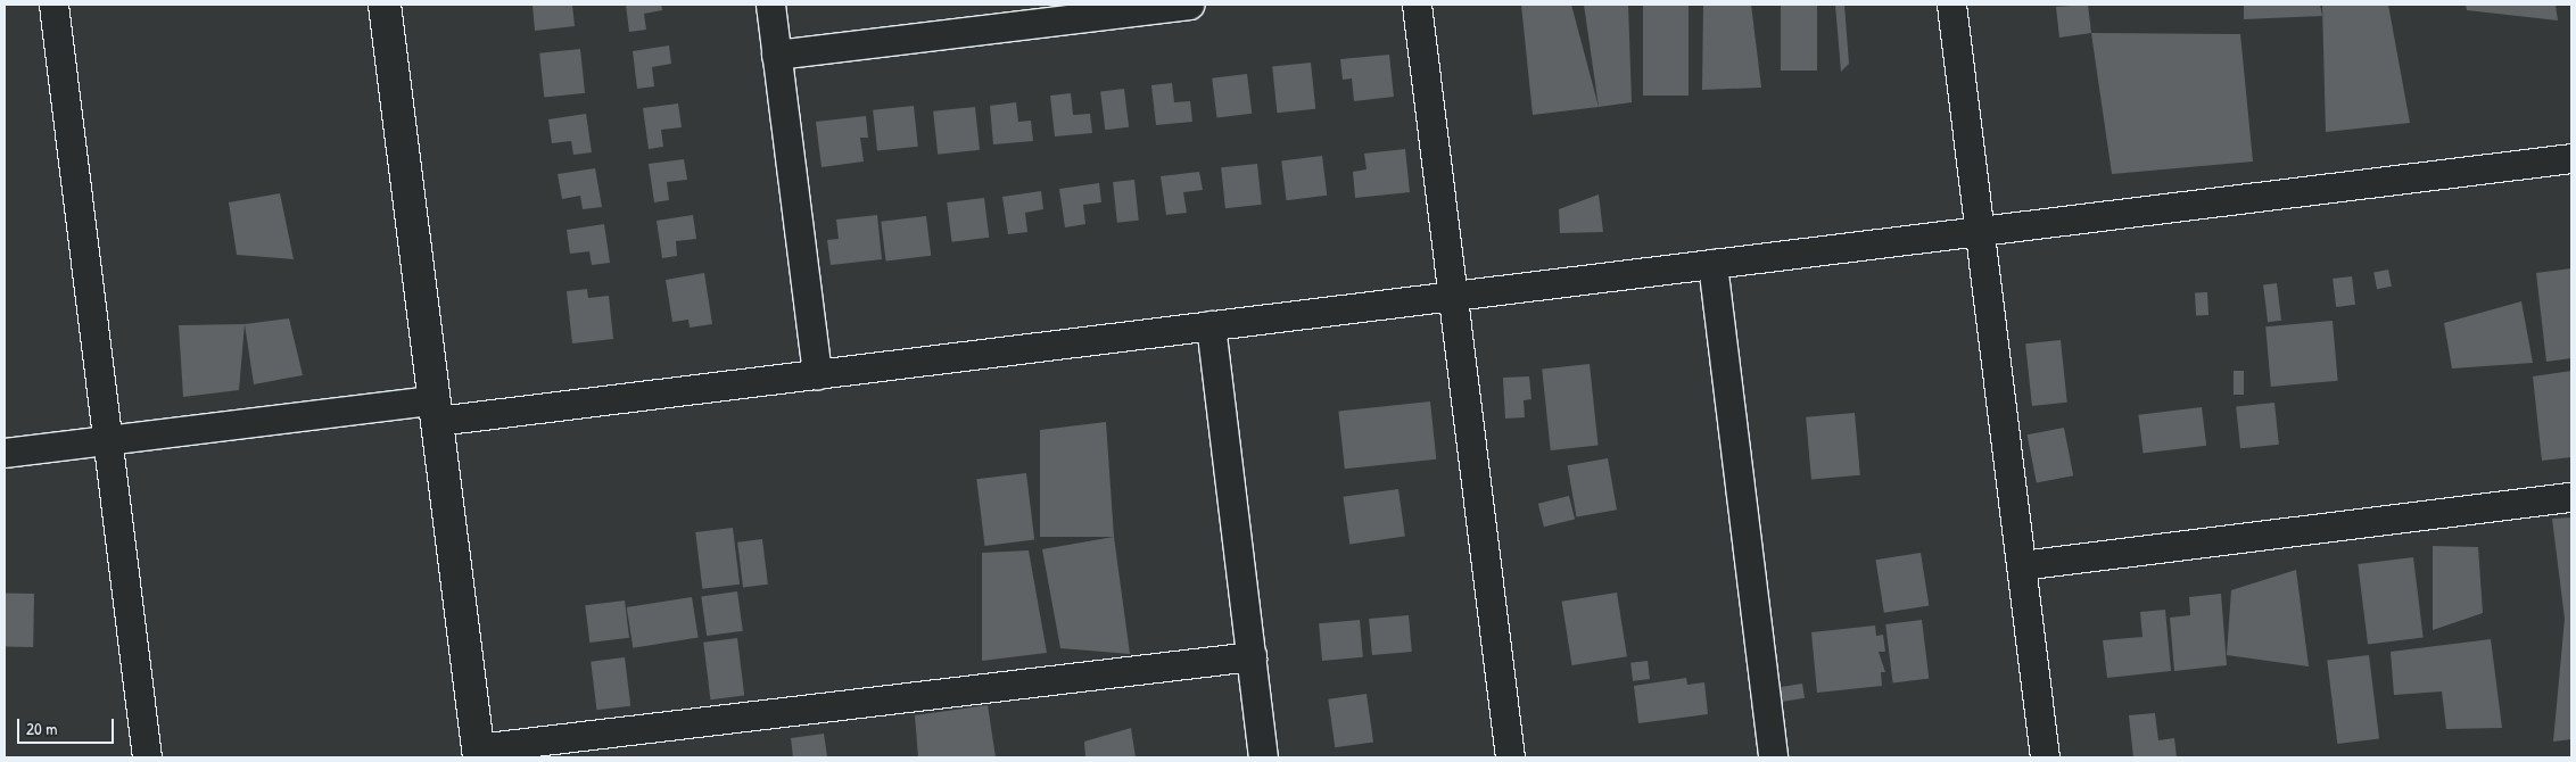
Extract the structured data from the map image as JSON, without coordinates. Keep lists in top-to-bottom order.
{
  "scale_bar": "20 m"
}
